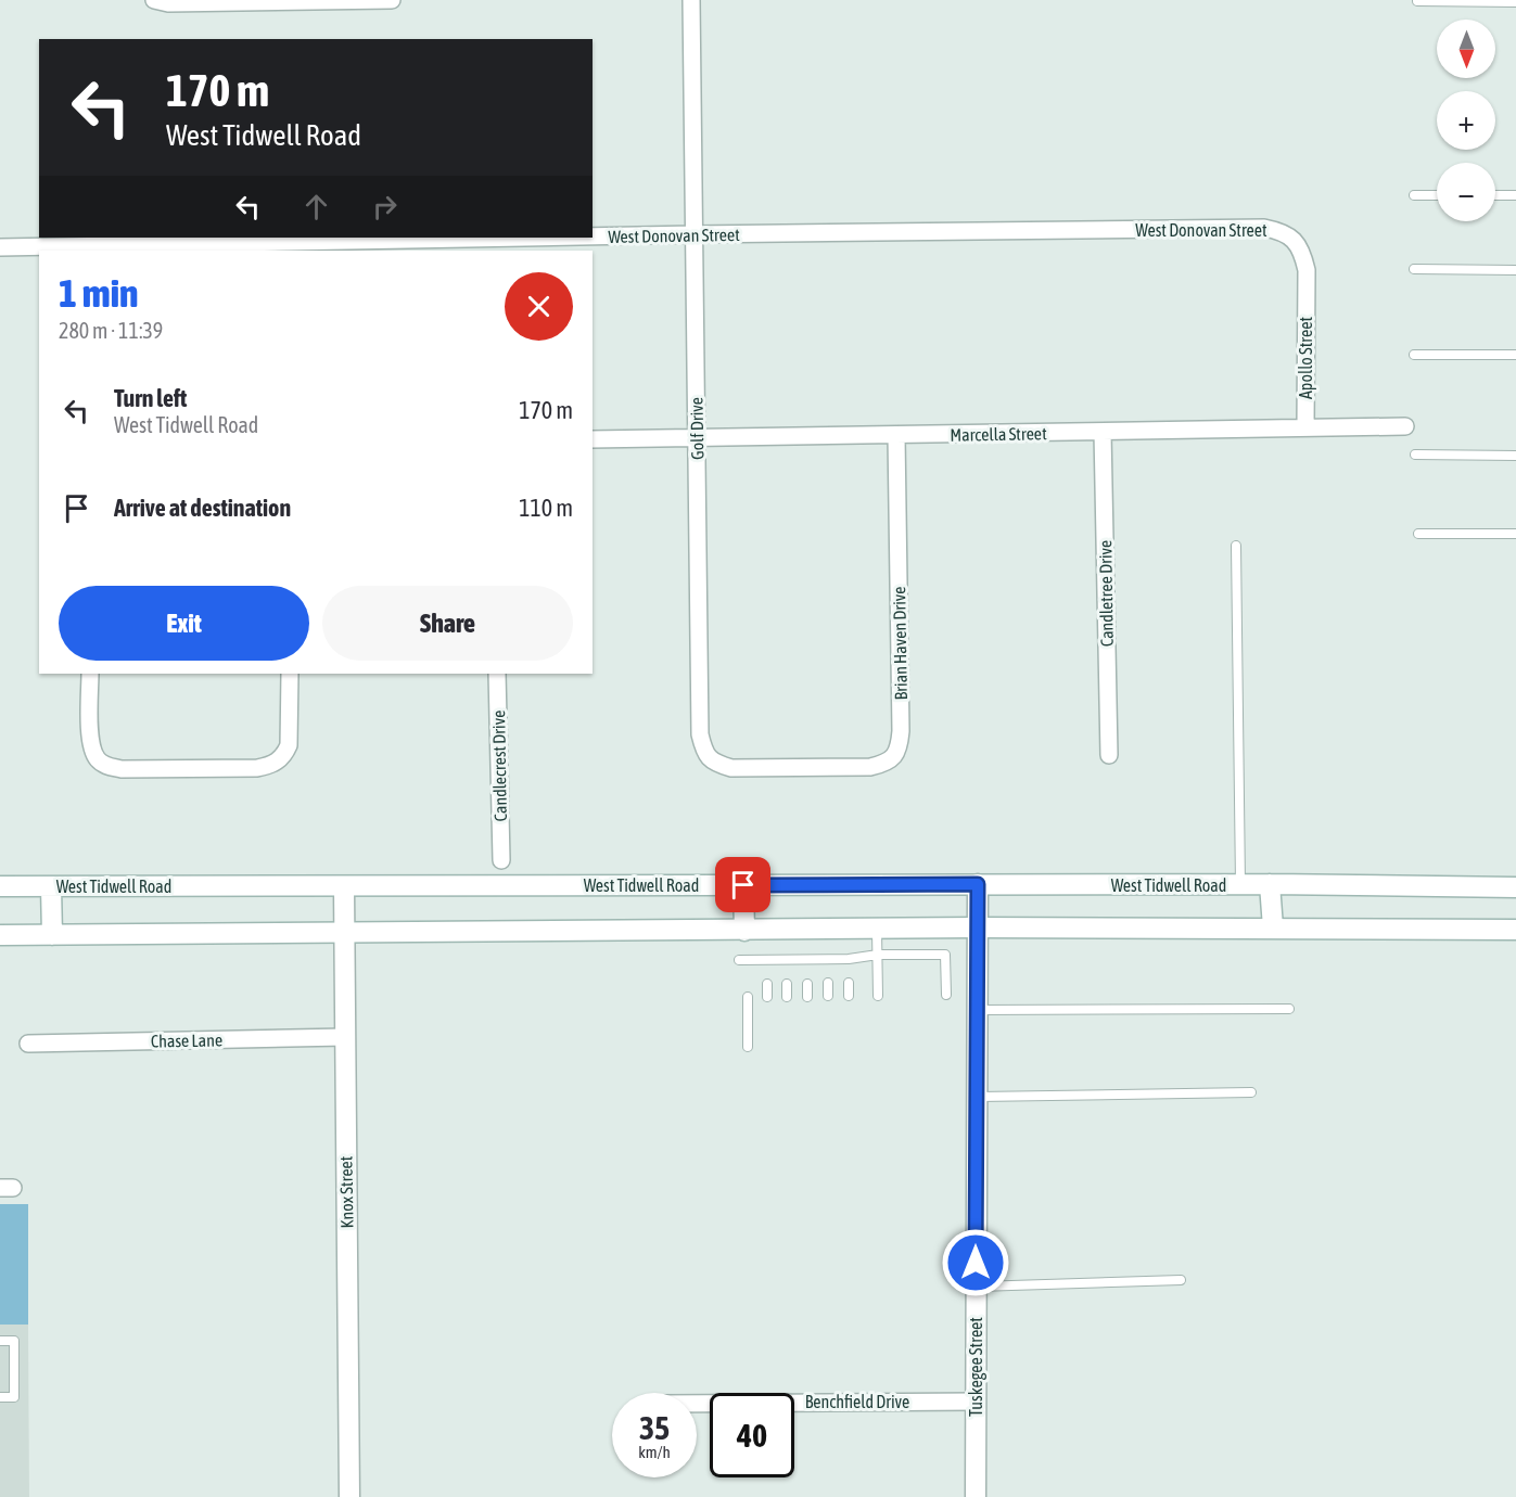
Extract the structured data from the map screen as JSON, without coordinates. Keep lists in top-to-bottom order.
{
  "streets": {
    "main road": ["West Tidwell Road", "Knox Street", "Tuskegee Street"],
    "street": [
      "West Donovan Street",
      "Apollo Street",
      "Golf Drive",
      "Marcella Street",
      "Candletree Drive",
      "Brian Haven Drive",
      "Candlecrest Drive",
      "Chase Lane",
      "Benchfield Drive"
    ]
  },
  "crossings": [
    ["West Donovan Street", "Apollo Street"],
    ["West Donovan Street", "Golf Drive"],
    ["Apollo Street", "Marcella Street"],
    ["Golf Drive", "Marcella Street"],
    ["Golf Drive", "Brian Haven Drive"],
    ["Marcella Street", "Candletree Drive"],
    ["Marcella Street", "Brian Haven Drive"],
    ["West Tidwell Road", "Knox Street"],
    ["West Tidwell Road", "Tuskegee Street"],
    ["Chase Lane", "Knox Street"],
    ["Tuskegee Street", "Benchfield Drive"]
  ],
  "north": "bottom",
  "page": {
    "map_buttons": ["+", "−"],
    "turn": ["170 m", "West Tidwell Road"],
    "heading": ["1 min", "280 m · 11:39"],
    "list": [
      {
        "name": "Turn left",
        "note": "West Tidwell Road",
        "value": "170 m"
      },
      {
        "name": "Arrive at destination",
        "value": "110 m"
      }
    ],
    "buttons": ["Exit", "Share"],
    "speed": "35 km/h",
    "limit": "40"
  }
}
